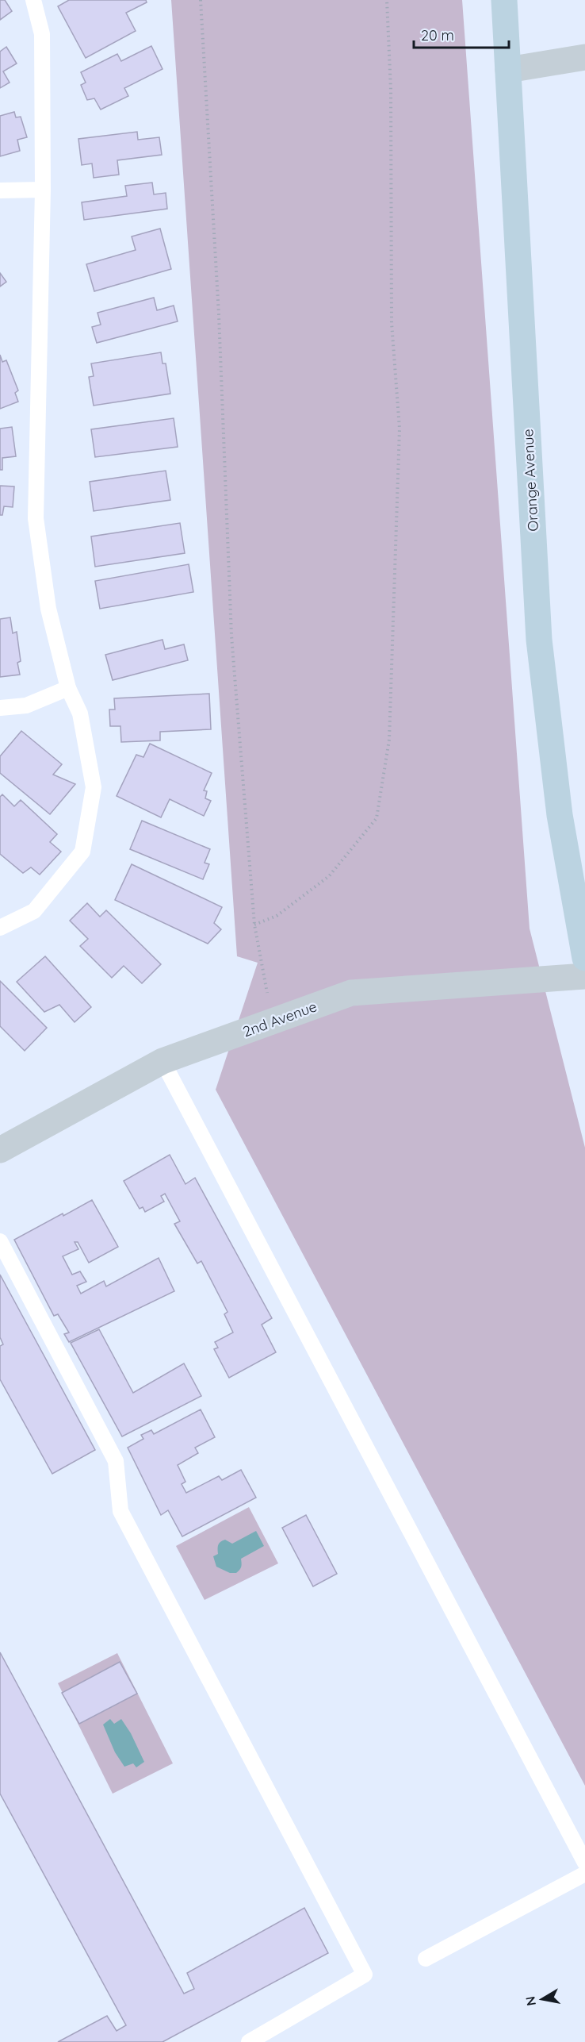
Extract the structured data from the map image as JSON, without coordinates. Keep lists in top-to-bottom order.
{
  "streets": {
    "main road": ["Orange Avenue"],
    "street": ["2nd Avenue"]
  },
  "scale_bar": "20 m",
  "north": "left"
}
